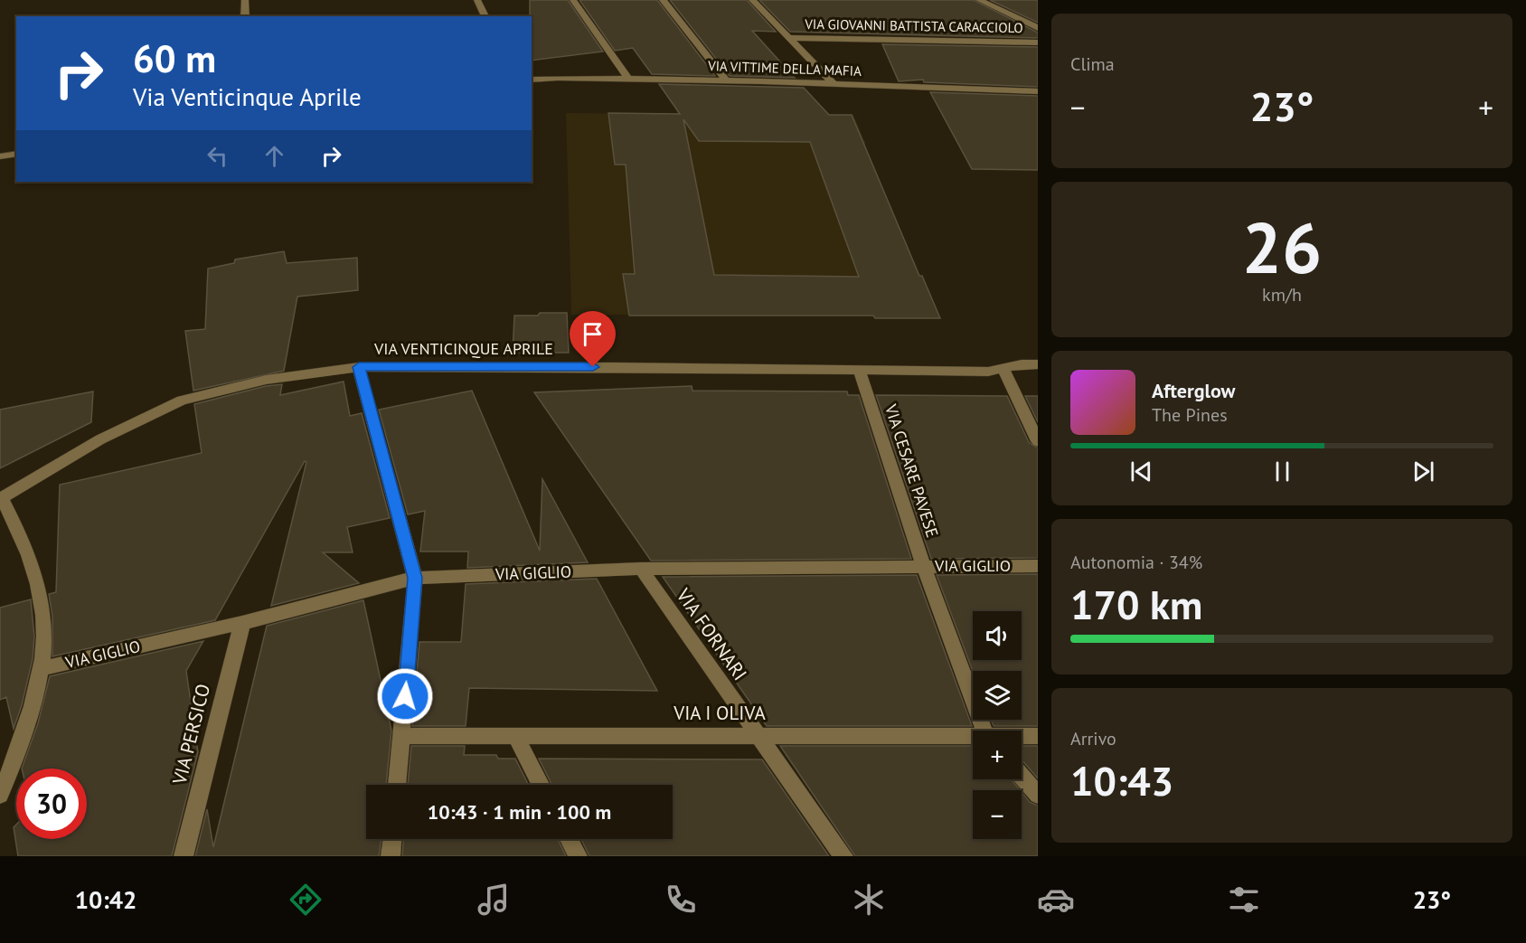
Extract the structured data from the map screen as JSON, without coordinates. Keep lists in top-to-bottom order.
{
  "streets": {
    "street": [
      "VIA GIOVANNI BATTISTA CARACCIOLO",
      "VIA VITTIME DELLA MAFIA",
      "VIA VENTICINQUE APRILE",
      "VIA CESARE PAVESE",
      "VIA GIGLIO",
      "VIA FORNARI",
      "VIA I OLIVA",
      "VIA PERSICO"
    ]
  },
  "crossings": [
    ["VIA VENTICINQUE APRILE", "VIA CESARE PAVESE"],
    ["VIA CESARE PAVESE", "VIA GIGLIO"],
    ["VIA GIGLIO", "VIA FORNARI"],
    ["VIA GIGLIO", "VIA PERSICO"],
    ["VIA FORNARI", "VIA I OLIVA"]
  ],
  "page": {
    "tile": [
      "Clima",
      ["26", "km/h"],
      ["Autonomia · 34%", "170 km"],
      ["Arrivo", "10:43"]
    ],
    "turn": ["60 m", "Via Venticinque Aprile"],
    "heat": ["−", "23°", "+"],
    "song": ["Afterglow", "The Pines"],
    "map_buttons": ["+", "−"],
    "limit": "30",
    "trip": "10:43 · 1 min · 100 m",
    "tabs": ["10:42", "23°"]
  }
}
